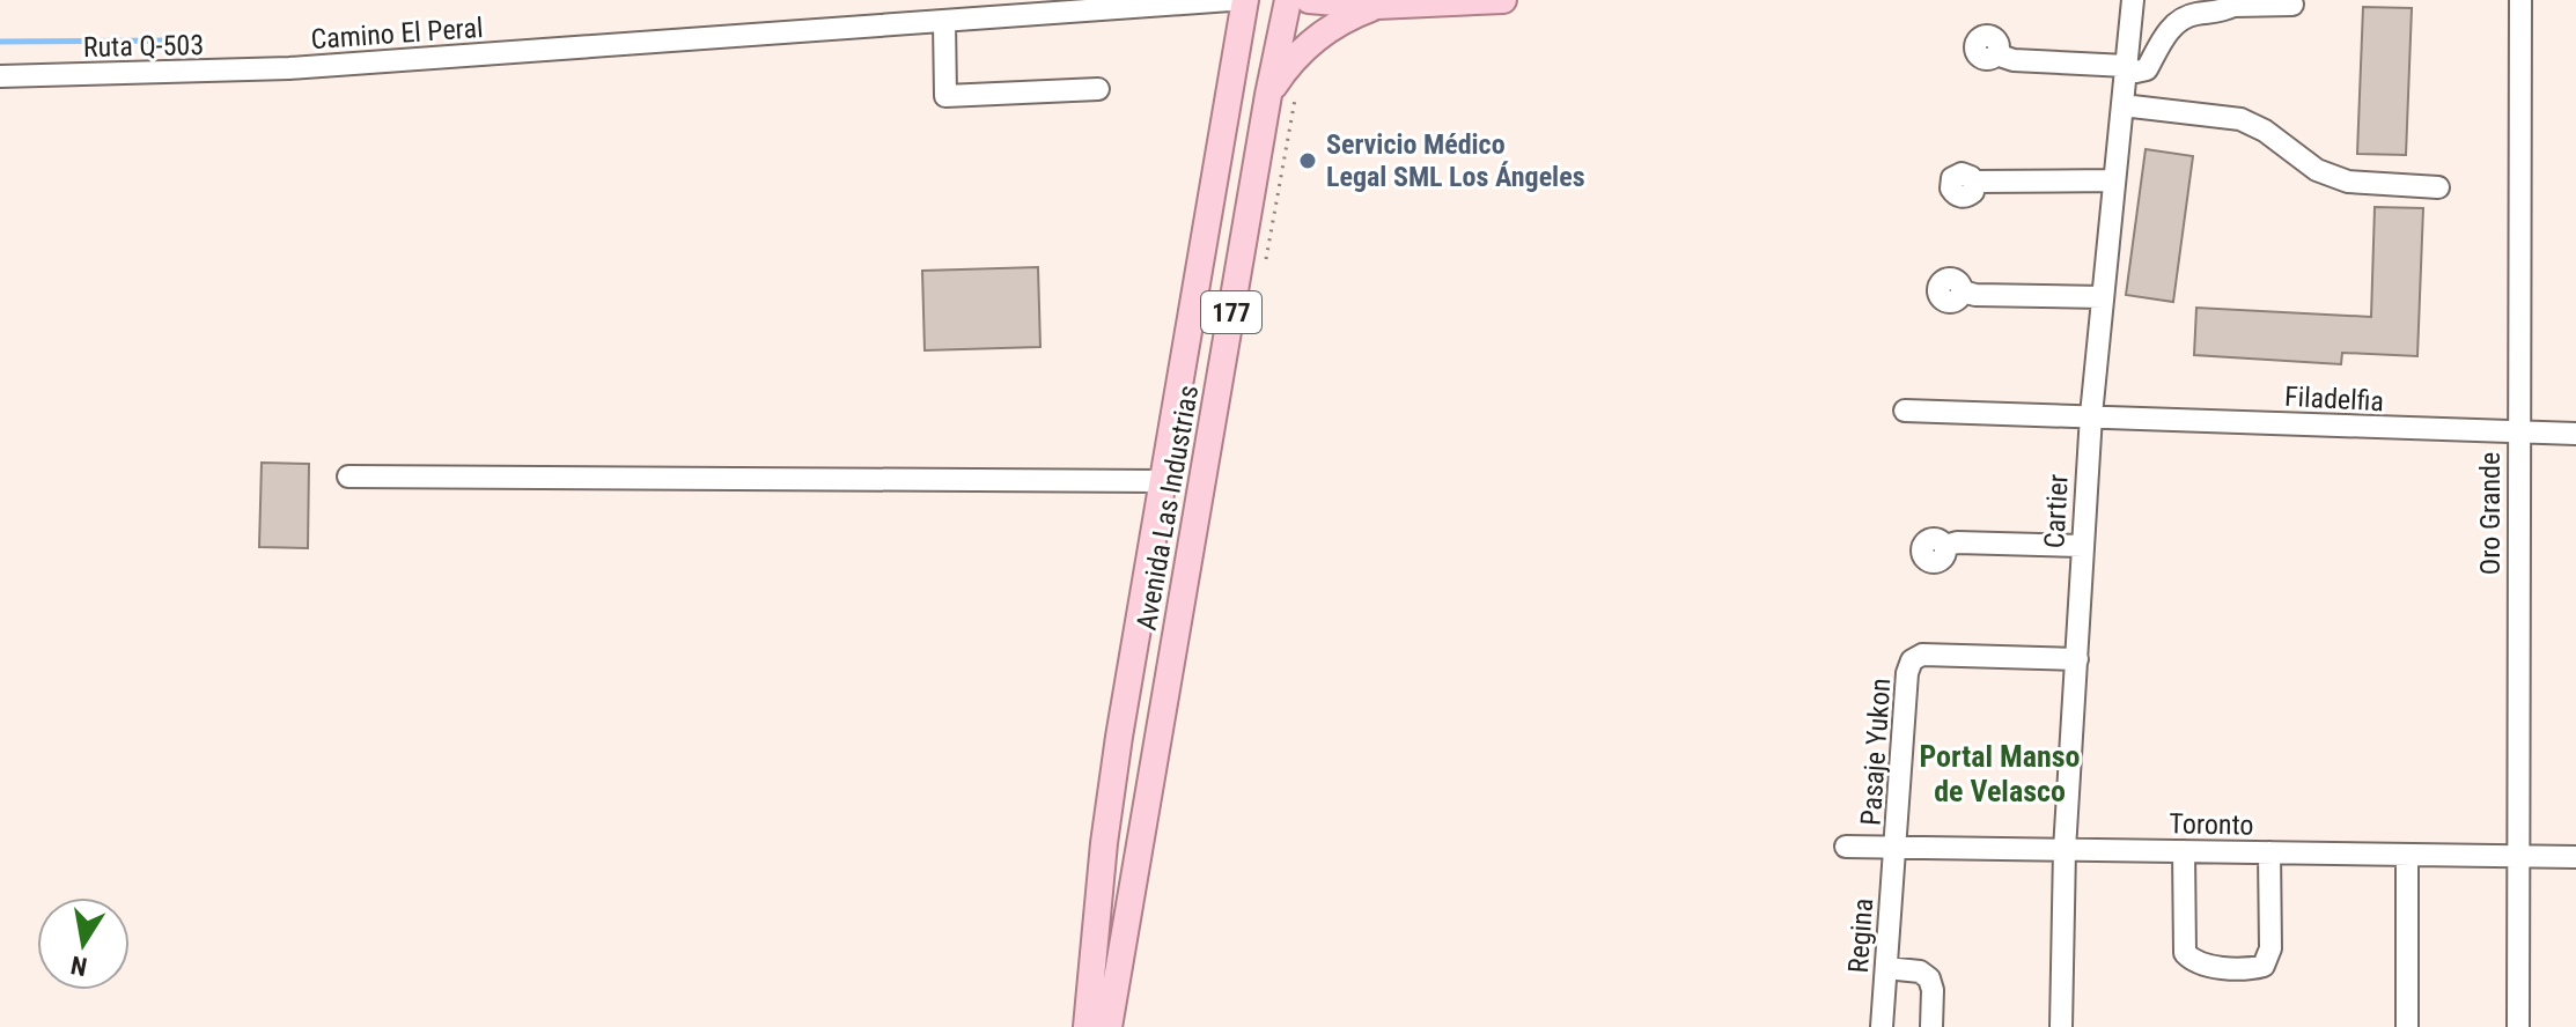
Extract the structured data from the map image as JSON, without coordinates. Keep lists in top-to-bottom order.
{
  "streets": {
    "main road": ["177", "Avenida Las Industrias"],
    "street": [
      "Camino El Peral",
      "Ruta Q-503",
      "Filadelfia",
      "Cartier",
      "Oro Grande",
      "Pasaje Yukon",
      "Toronto",
      "Regina"
    ]
  },
  "crossings": [
    ["Camino El Peral", "Ruta Q-503"],
    ["Filadelfia", "Cartier"],
    ["Filadelfia", "Oro Grande"],
    ["Cartier", "Pasaje Yukon"],
    ["Cartier", "Toronto"],
    ["Oro Grande", "Toronto"],
    ["Pasaje Yukon", "Toronto"],
    ["Pasaje Yukon", "Regina"],
    ["Toronto", "Regina"]
  ],
  "districts": ["Portal Manso de Velasco"],
  "places": ["Servicio Médico Legal SML Los Ángeles"],
  "north": "bottom"
}
